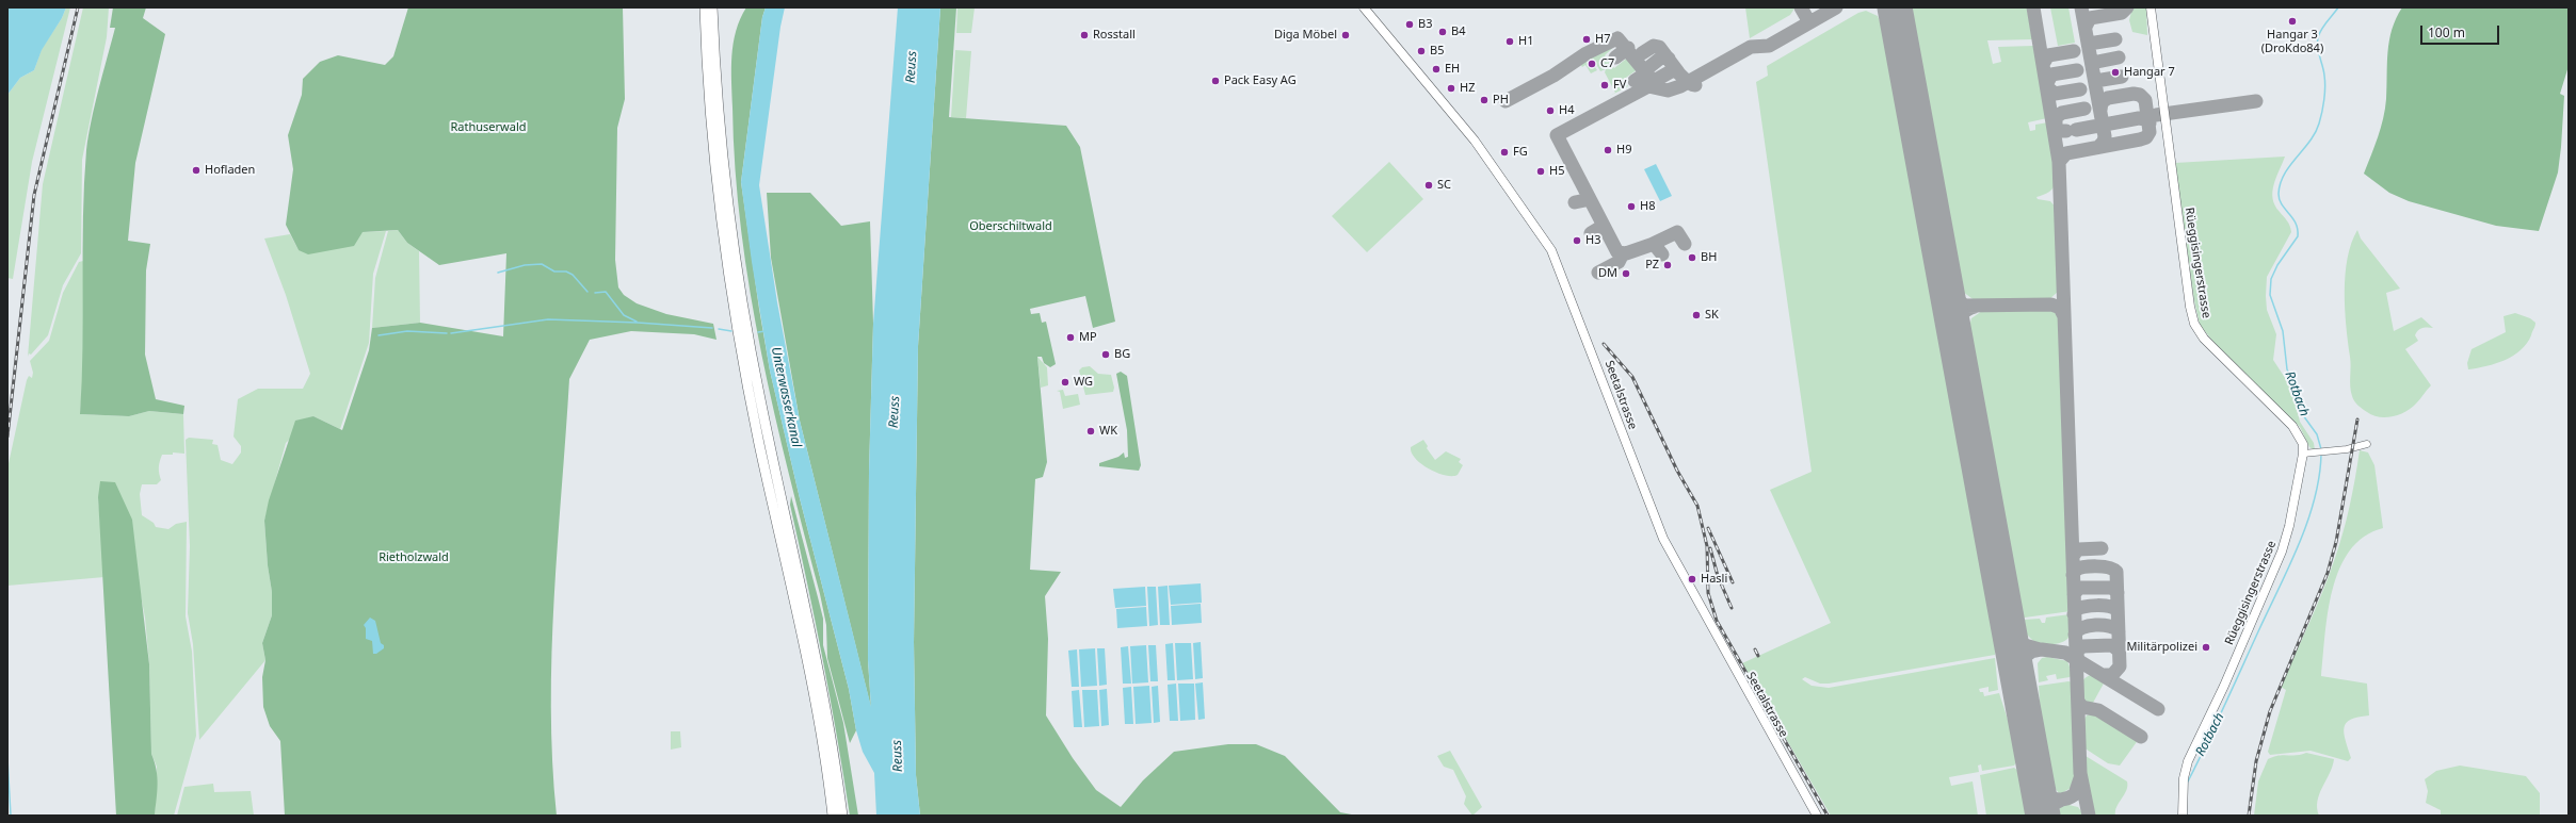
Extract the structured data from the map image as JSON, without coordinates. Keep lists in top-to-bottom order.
{
  "streets": {
    "main road": ["Rüeggisingerstrasse", "Seetalstrasse"]
  },
  "water": ["Reuss", "Rotbach", "Unterwasserkanal"],
  "parks": ["Rathuserwald", "Oberschiltwald", "Rietholzwald"],
  "places": [
    "Hangar 3 (DroKdo84)",
    "B3",
    "B4",
    "Rosstall",
    "Diga Möbel",
    "H7",
    "H1",
    "B5",
    "C7",
    "EH",
    "Hangar 7",
    "Pack Easy AG",
    "FV",
    "HZ",
    "PH",
    "H4",
    "H9",
    "FG",
    "Hofladen",
    "H5",
    "SC",
    "H8",
    "H3",
    "BH",
    "PZ",
    "DM",
    "SK",
    "MP",
    "BG",
    "WG",
    "WK",
    "Hasli",
    "Militärpolizei"
  ],
  "scale_bar": "100 m"
}
